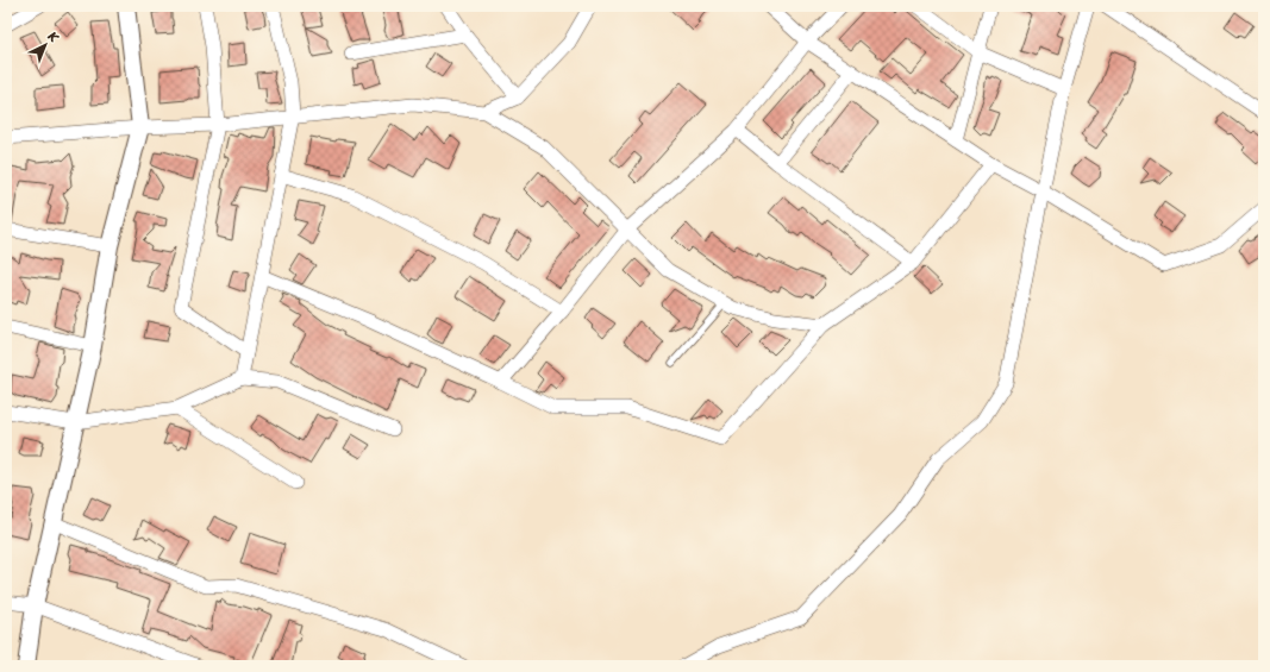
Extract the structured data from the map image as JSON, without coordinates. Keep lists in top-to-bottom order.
{
  "north": "top right"
}
